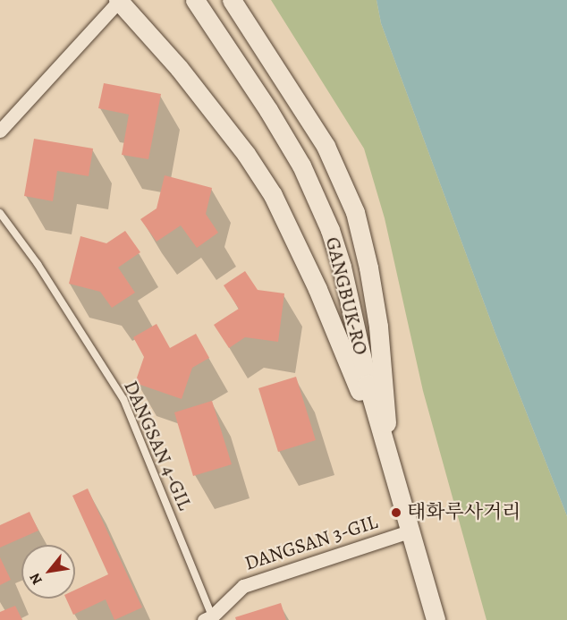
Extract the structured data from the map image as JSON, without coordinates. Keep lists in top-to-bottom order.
{
  "streets": {
    "street": ["GANGBUK-RO", "DANGSAN 3-GIL"],
    "lane": ["DANGSAN 4-GIL"]
  },
  "crossings": [
    ["GANGBUK-RO", "DANGSAN 3-GIL"],
    ["DANGSAN 4-GIL", "DANGSAN 3-GIL"]
  ],
  "places": ["태화루사거리"],
  "north": "bottom left"
}
